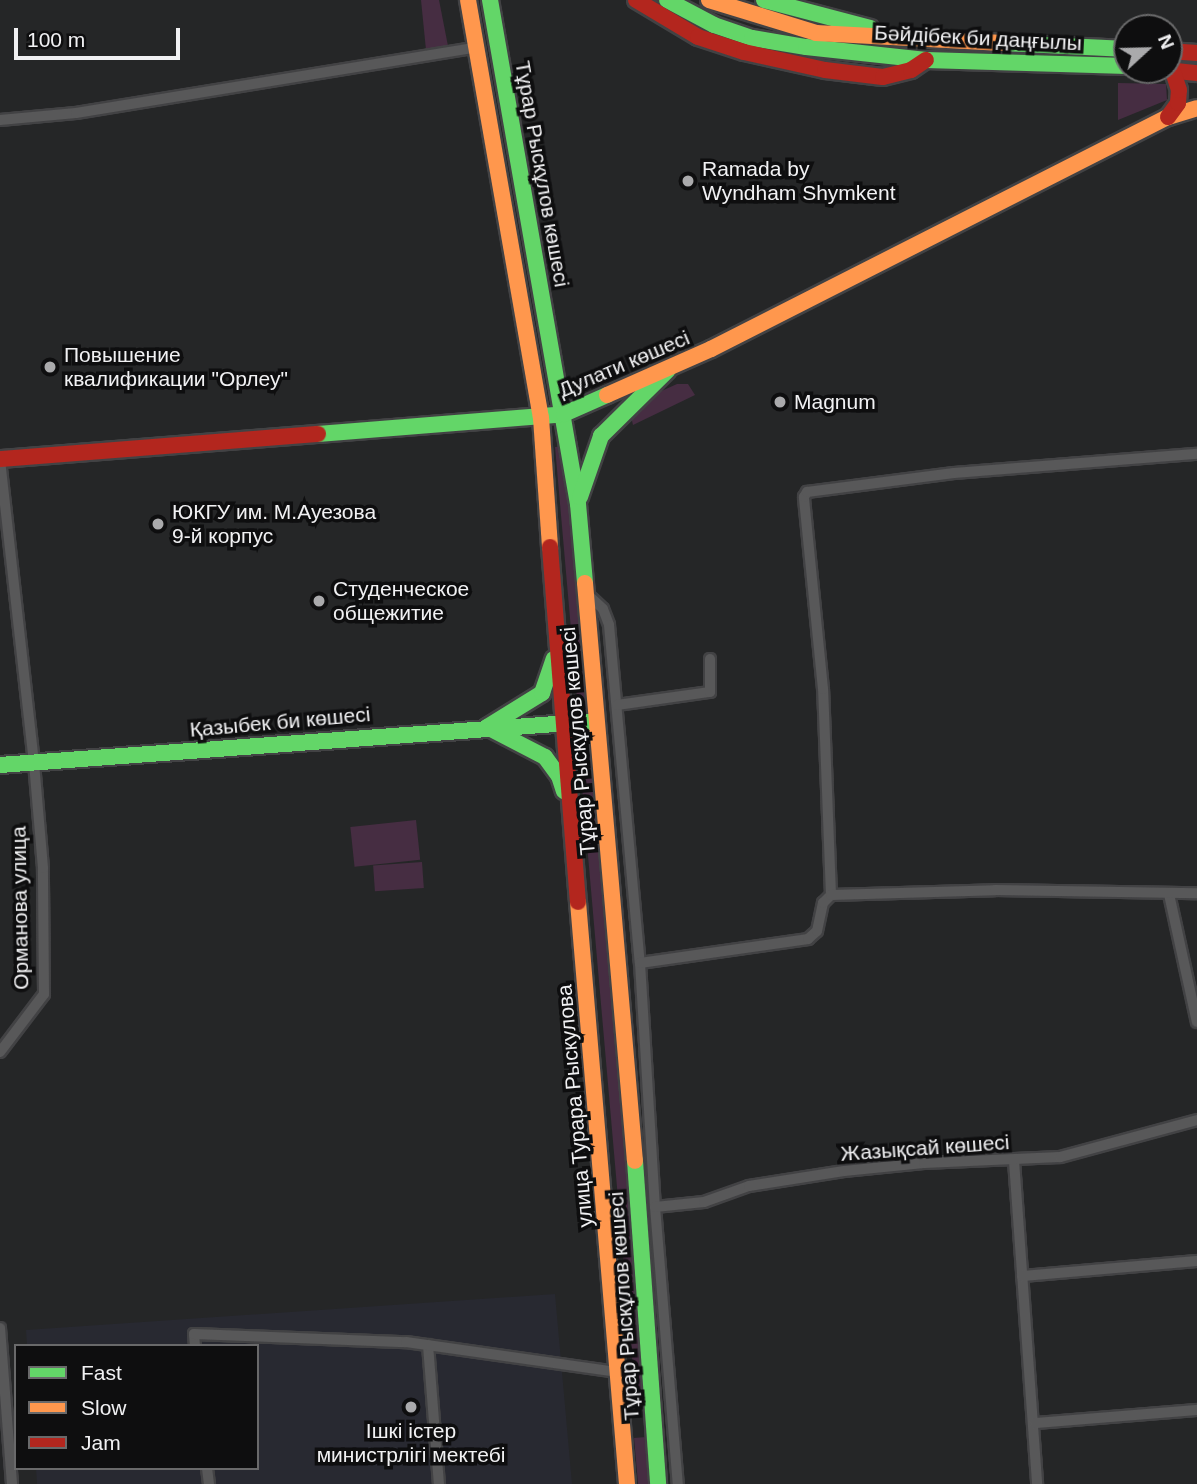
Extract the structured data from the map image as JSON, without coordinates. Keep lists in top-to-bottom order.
{
  "streets": {
    "main road": [
      "Бәйдібек би даңғылы",
      "Тұрар Рыскұлов көшесі",
      "Дулати көшесі",
      "Қазыбек би көшесі",
      "улица Турара Рыскулова"
    ],
    "street": ["Орманова улица", "Жазықсай көшесі"]
  },
  "crossings": [
    ["Тұрар Рыскұлов көшесі", "Дулати көшесі"],
    ["Тұрар Рыскұлов көшесі", "Қазыбек би көшесі"],
    ["Тұрар Рыскұлов көшесі", "улица Турара Рыскулова"],
    ["Дулати көшесі", "Орманова улица"],
    ["Қазыбек би көшесі", "Орманова улица"],
    ["Қазыбек би көшесі", "улица Турара Рыскулова"]
  ],
  "places": [
    "Ramada by Wyndham Shymkent",
    "Повышение квалификации \"Орлеу\"",
    "Magnum",
    "ЮКГУ им. М.Ауезова 9-й корпус",
    "Студенческое общежитие",
    "Ішкі істер министрлігі мектебі"
  ],
  "legend": ["Fast", "Slow", "Jam"],
  "scale_bar": "100 m",
  "north": "right"
}
